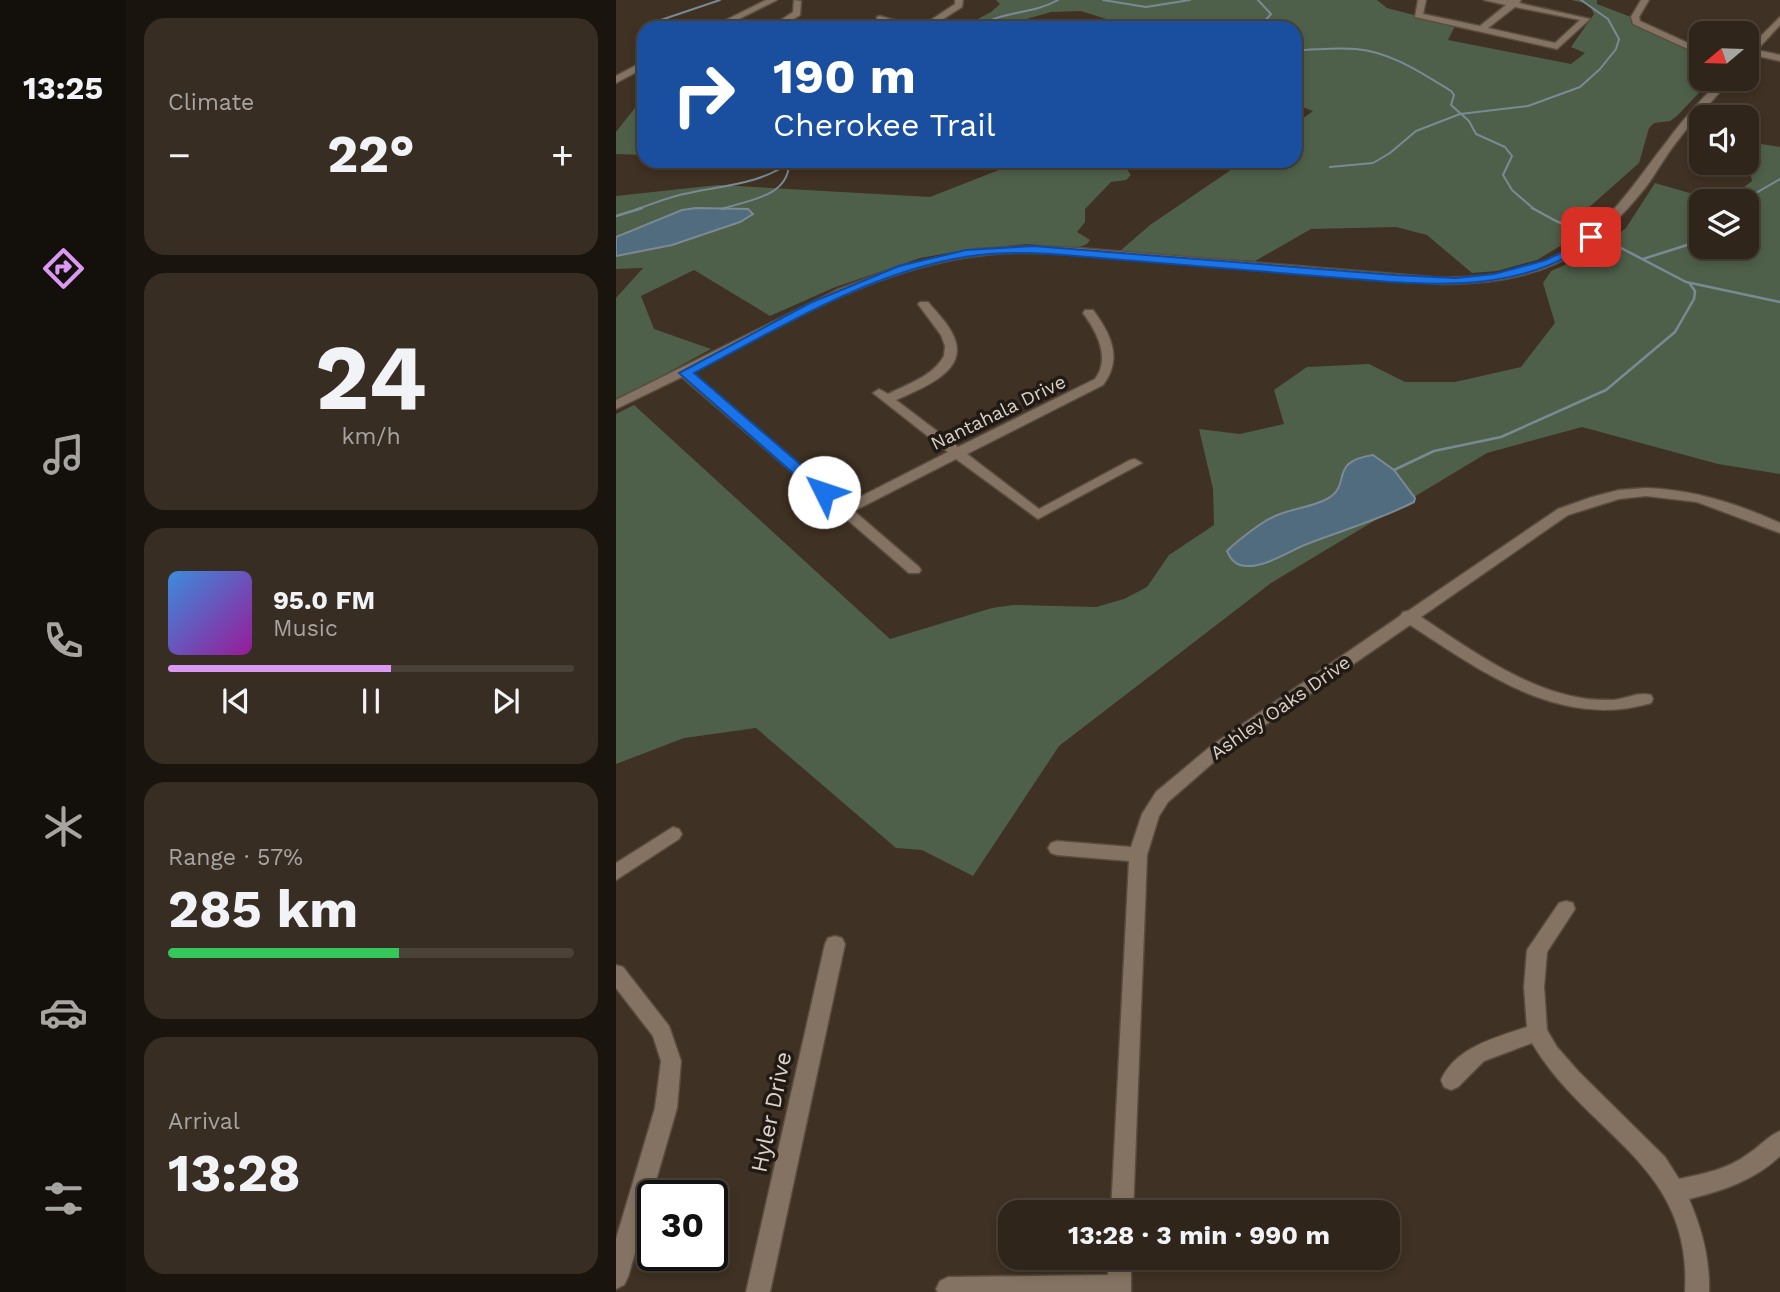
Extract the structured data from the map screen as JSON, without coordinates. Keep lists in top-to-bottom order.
{
  "streets": {
    "street": ["Nantahala Drive", "Ashley Oaks Drive", "Hyler Drive"]
  },
  "north": "left",
  "page": {
    "tabs": "13:25",
    "tile": [
      "Climate",
      ["24", "km/h"],
      ["Range · 57%", "285 km"],
      ["Arrival", "13:28"]
    ],
    "turn": ["190 m", "Cherokee Trail"],
    "heat": ["−", "22°", "+"],
    "song": ["95.0 FM", "Music"],
    "limit": "30",
    "trip": "13:28 · 3 min · 990 m"
  }
}
